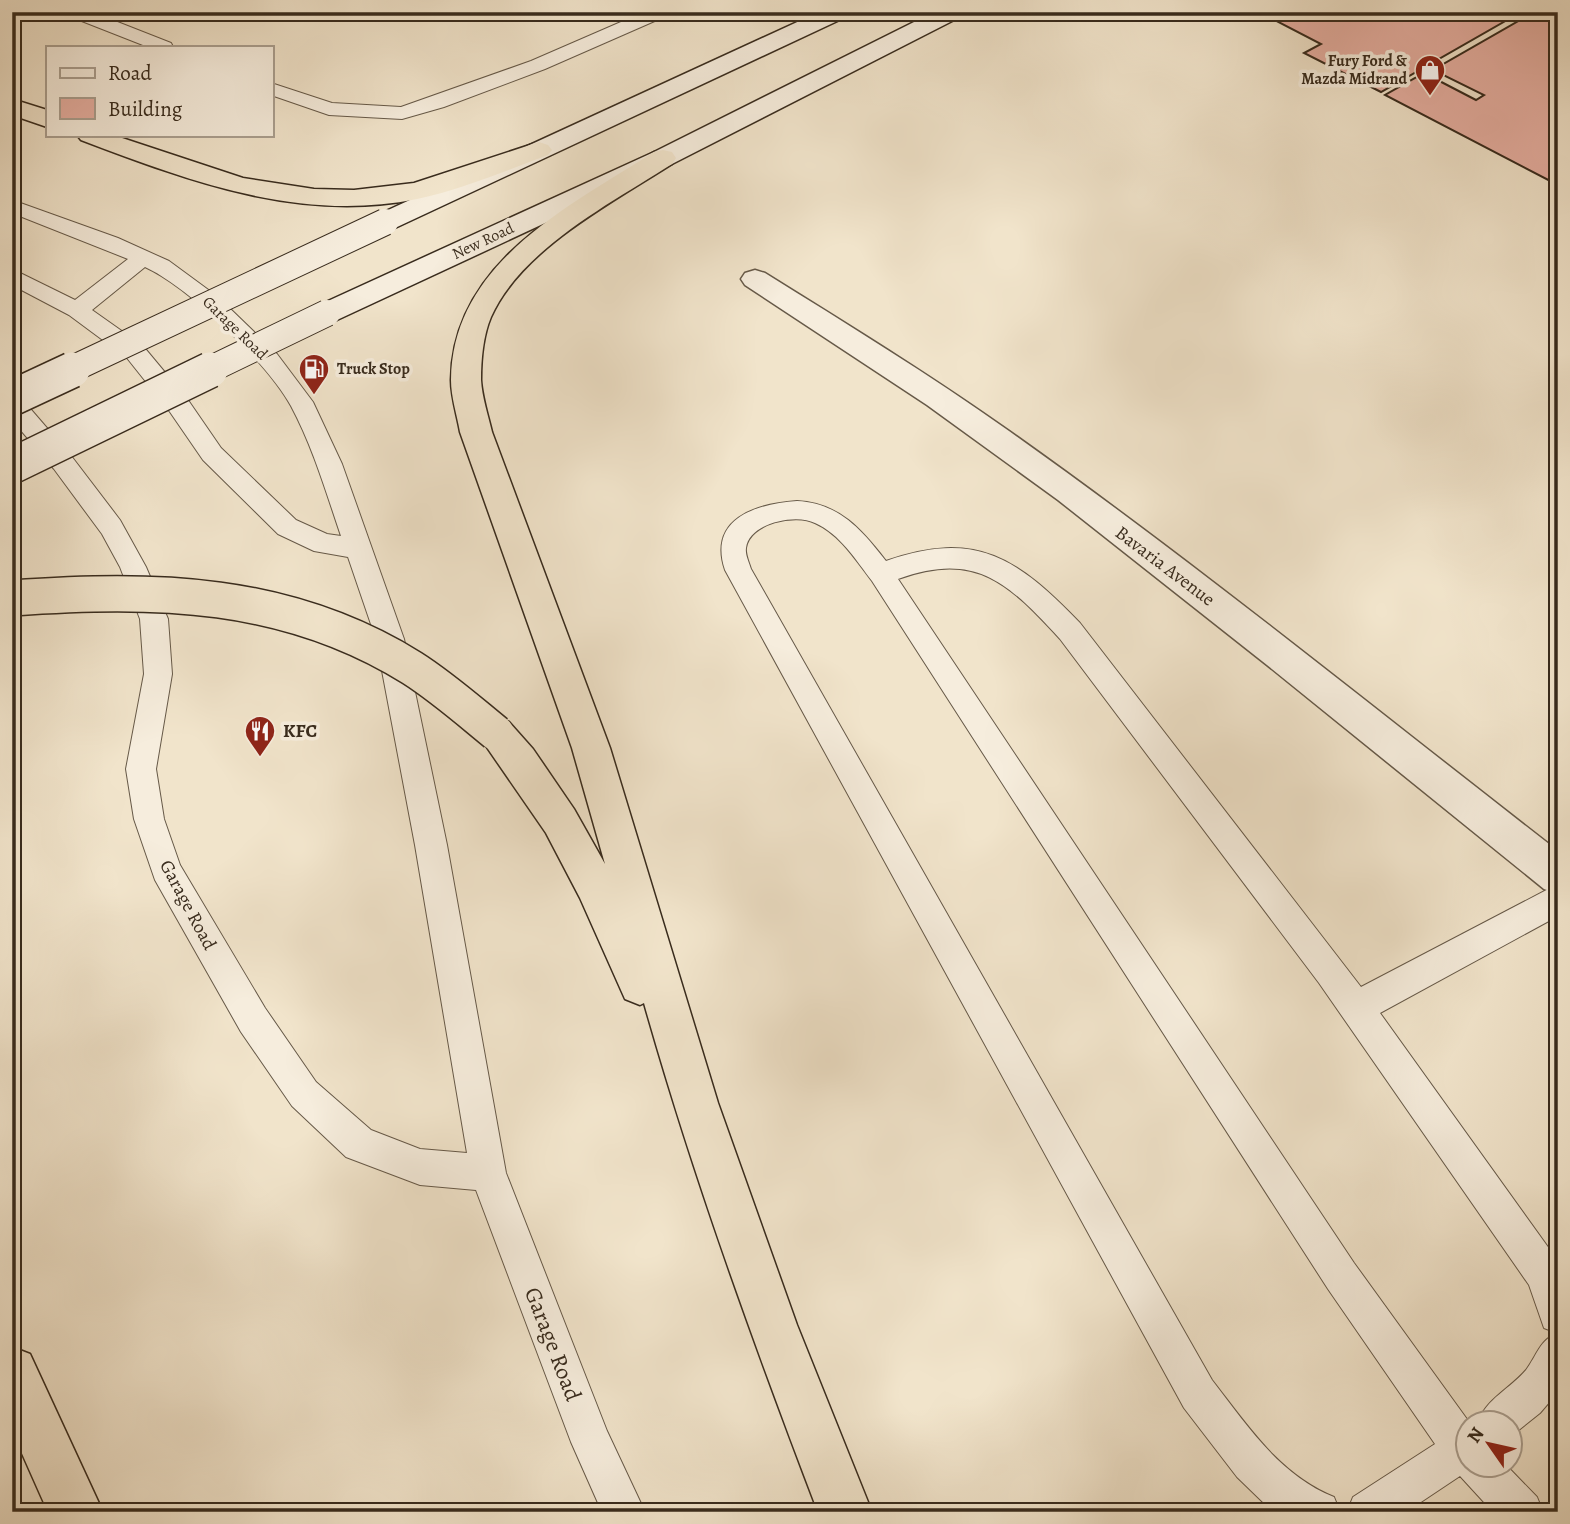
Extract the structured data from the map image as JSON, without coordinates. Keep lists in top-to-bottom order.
{
  "streets": {
    "main road": ["New Road", "Bavaria Avenue"],
    "lane": ["Garage Road"]
  },
  "places": {
    "shop": ["Fury Ford & Mazda Midrand"],
    "fuel station": ["Truck Stop"],
    "restaurant": ["KFC"]
  },
  "legend": ["Road", "Building"],
  "north": "top left"
}
